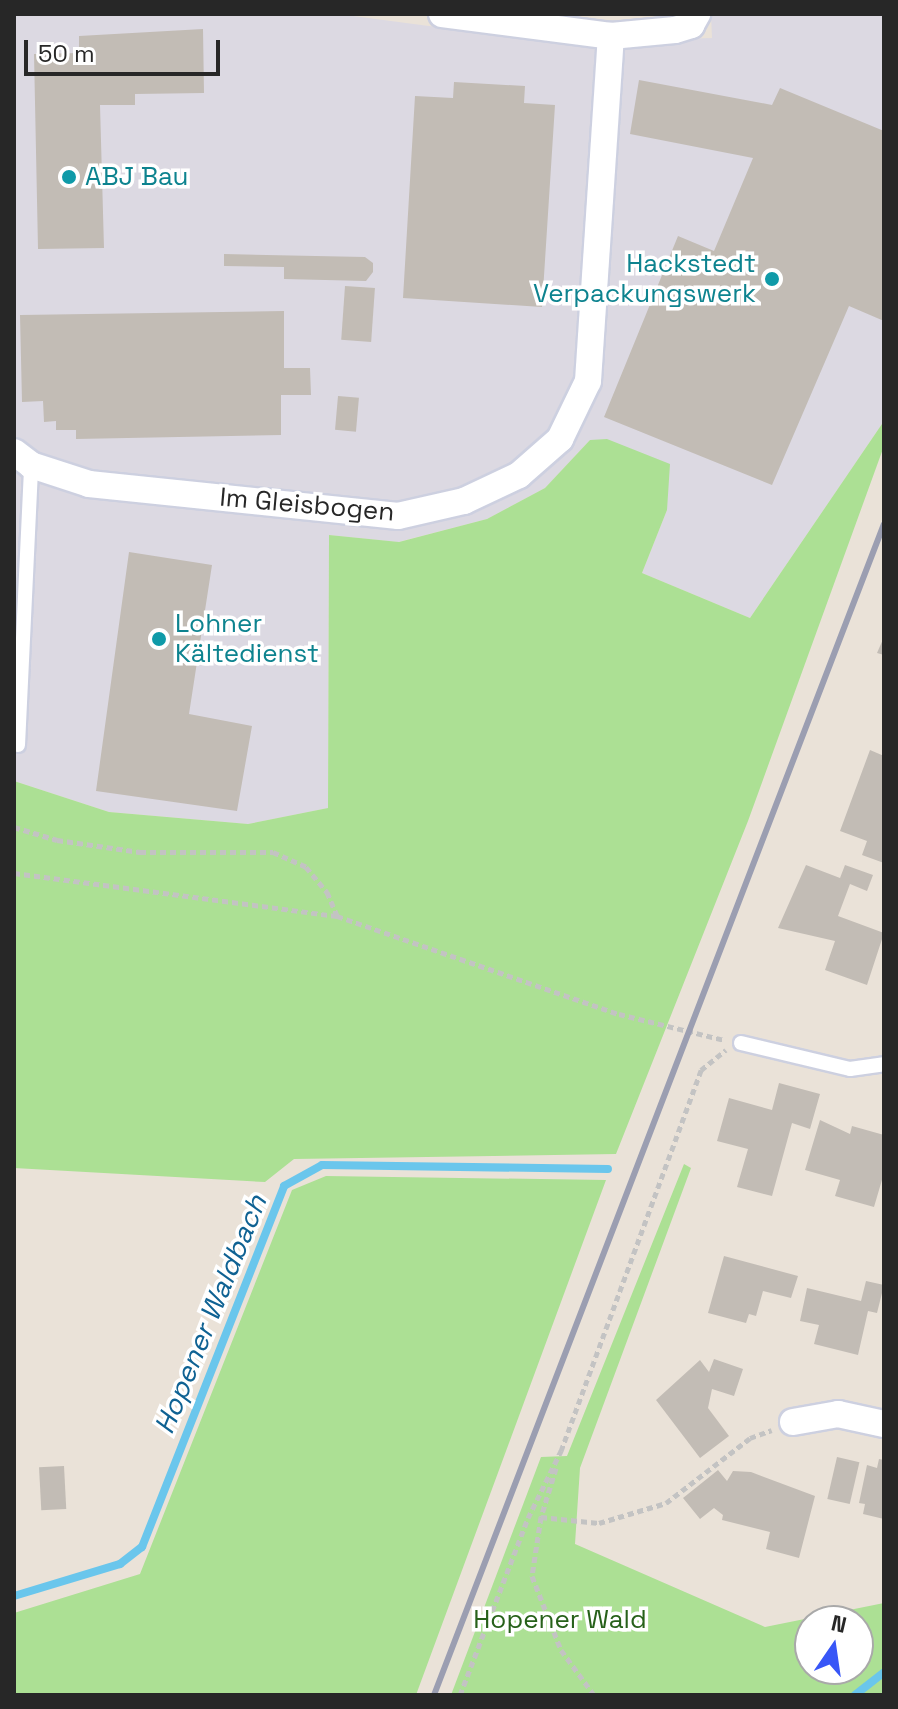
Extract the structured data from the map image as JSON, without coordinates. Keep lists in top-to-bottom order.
{
  "streets": {
    "street": ["Im Gleisbogen"]
  },
  "water": ["Hopener Waldbach"],
  "parks": ["Hopener Wald"],
  "places": ["ABJ Bau", "Hackstedt Verpackungswerk", "Lohner Kältedienst"],
  "scale_bar": "50 m",
  "north": "top"
}
